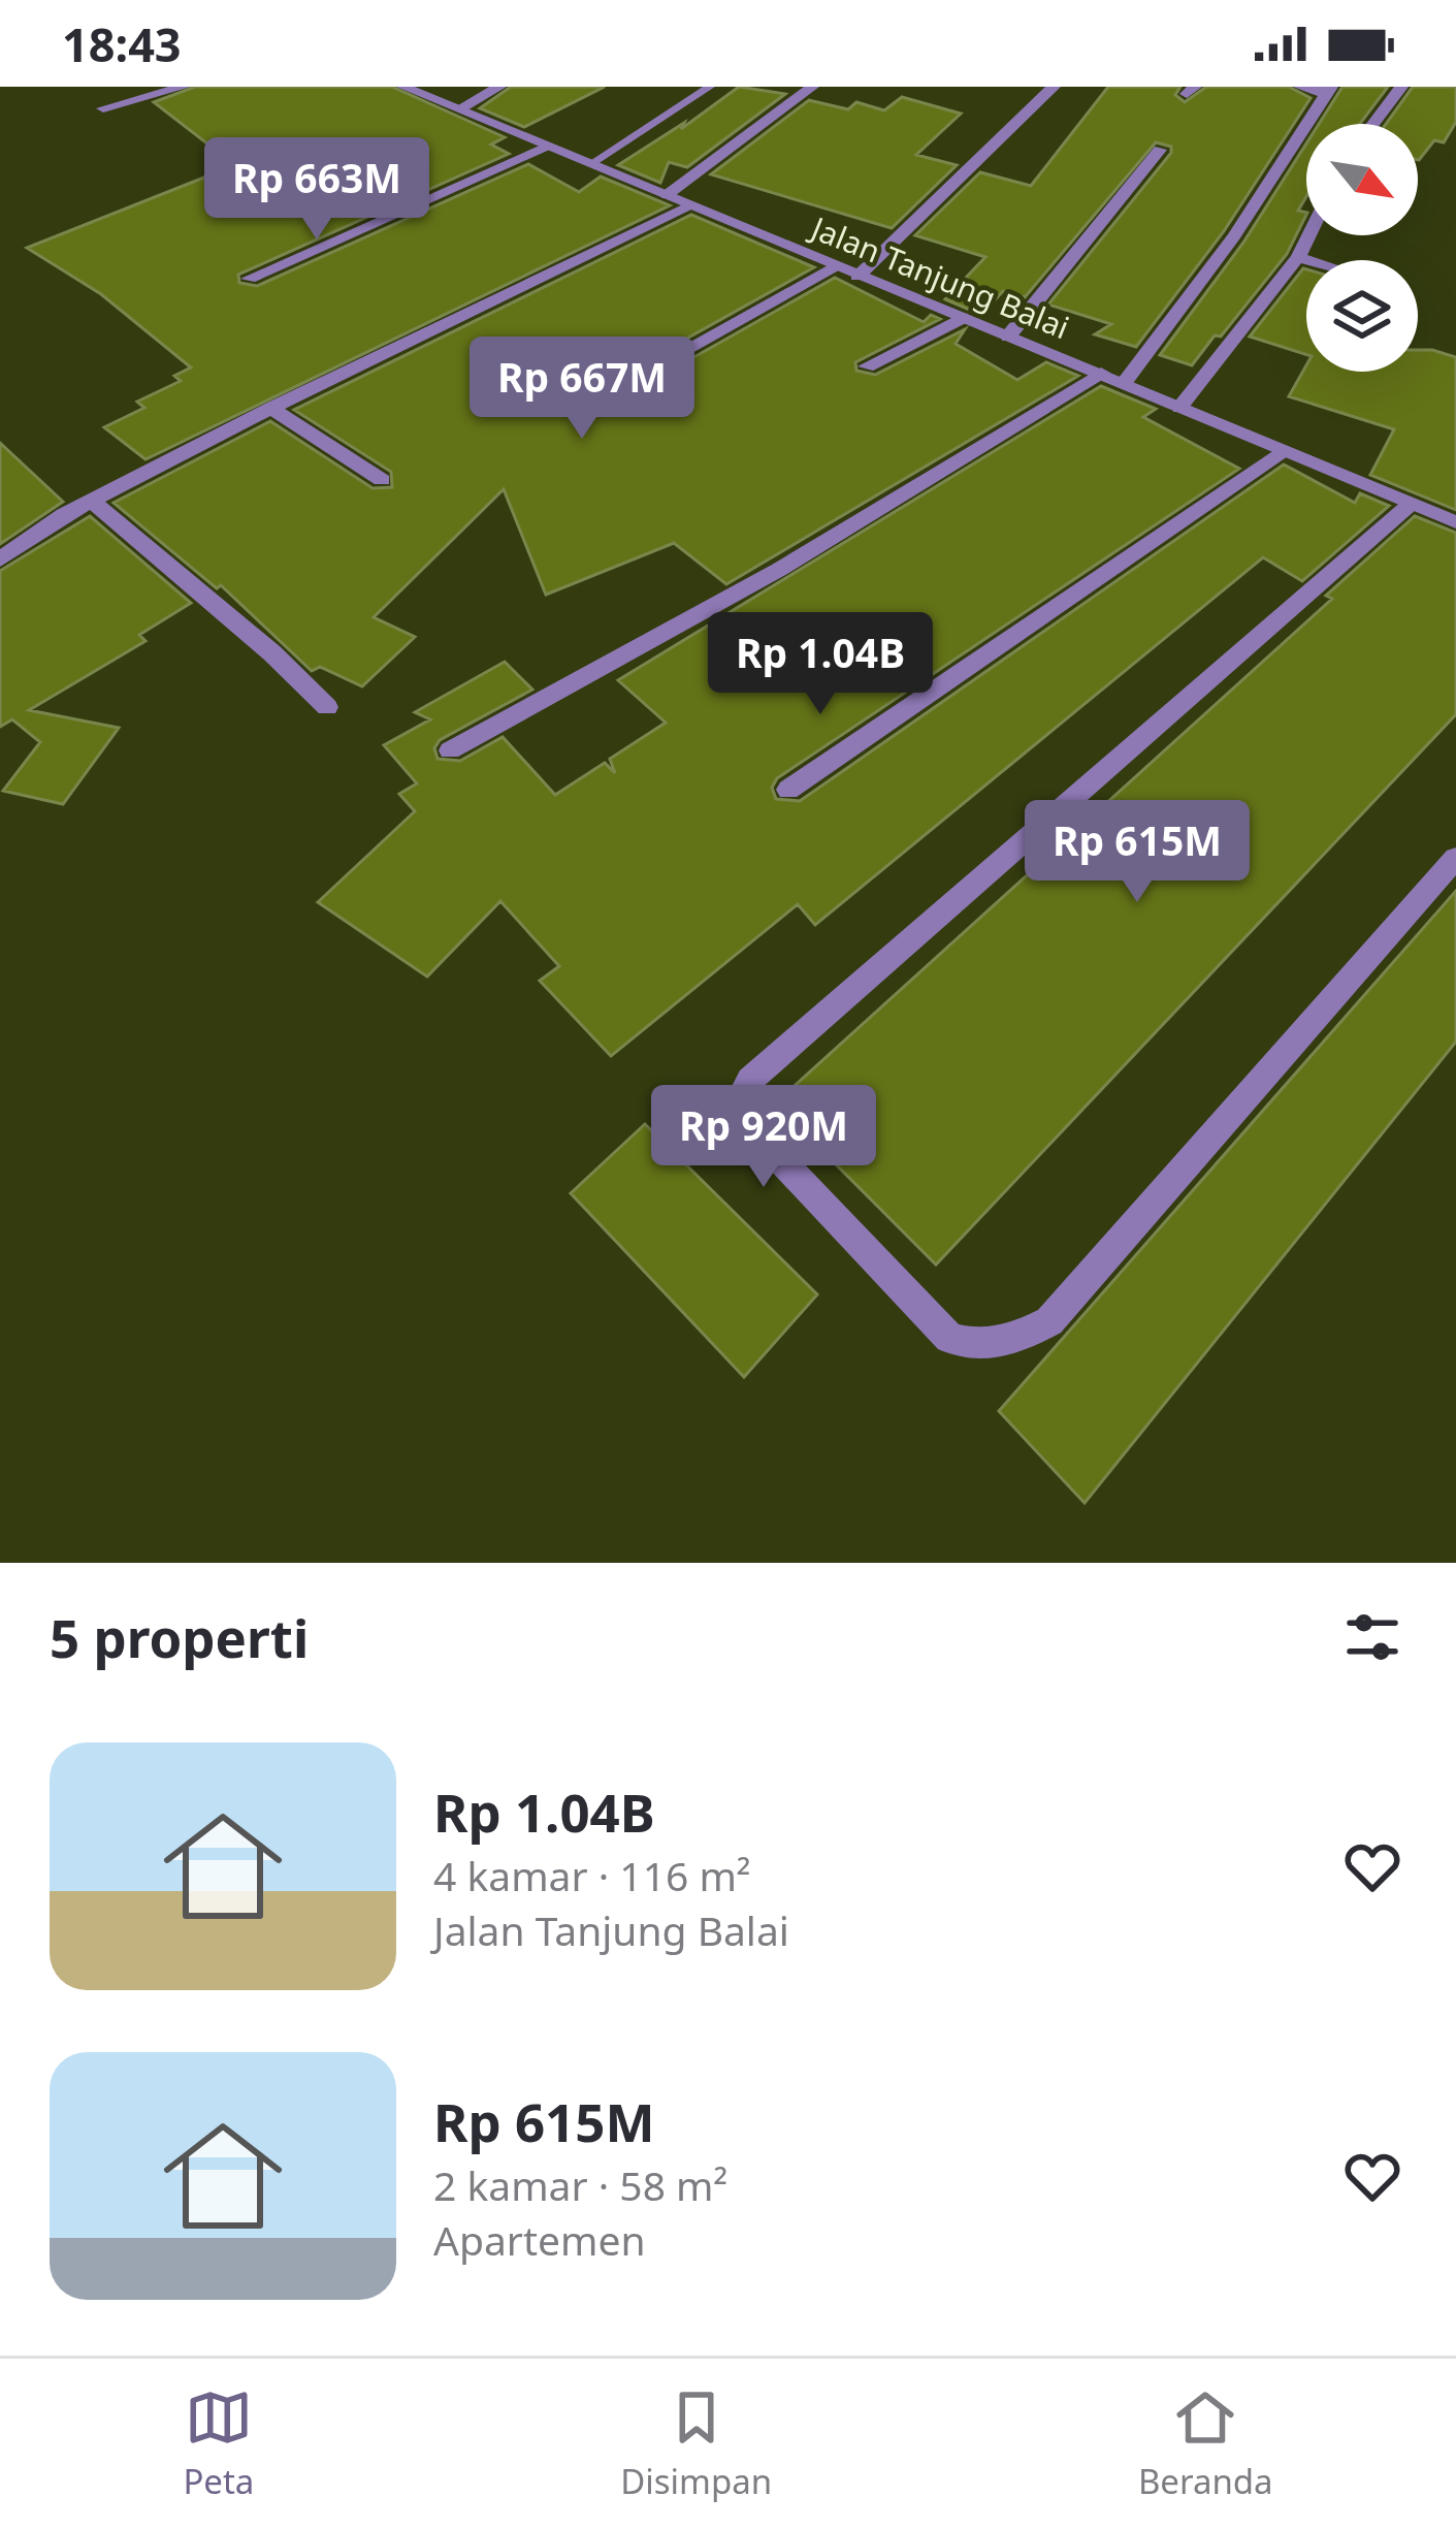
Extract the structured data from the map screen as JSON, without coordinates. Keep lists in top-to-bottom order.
{
  "streets": {
    "street": ["Jalan Tanjung Balai"]
  },
  "north": "bottom right",
  "page": {
    "status": "18:43",
    "price": [
      "Rp 663M",
      "Rp 667M",
      "Rp 1.04B",
      "Rp 615M",
      "Rp 920M"
    ],
    "heading": "5 properti",
    "list": [
      {
        "name": "Rp 1.04B",
        "note": "4 kamar · 116 m² · Jalan Tanjung Balai"
      },
      {
        "name": "Rp 615M",
        "note": "2 kamar · 58 m² · Apartemen"
      }
    ],
    "tabs": ["Peta", "Disimpan", "Beranda"]
  }
}
